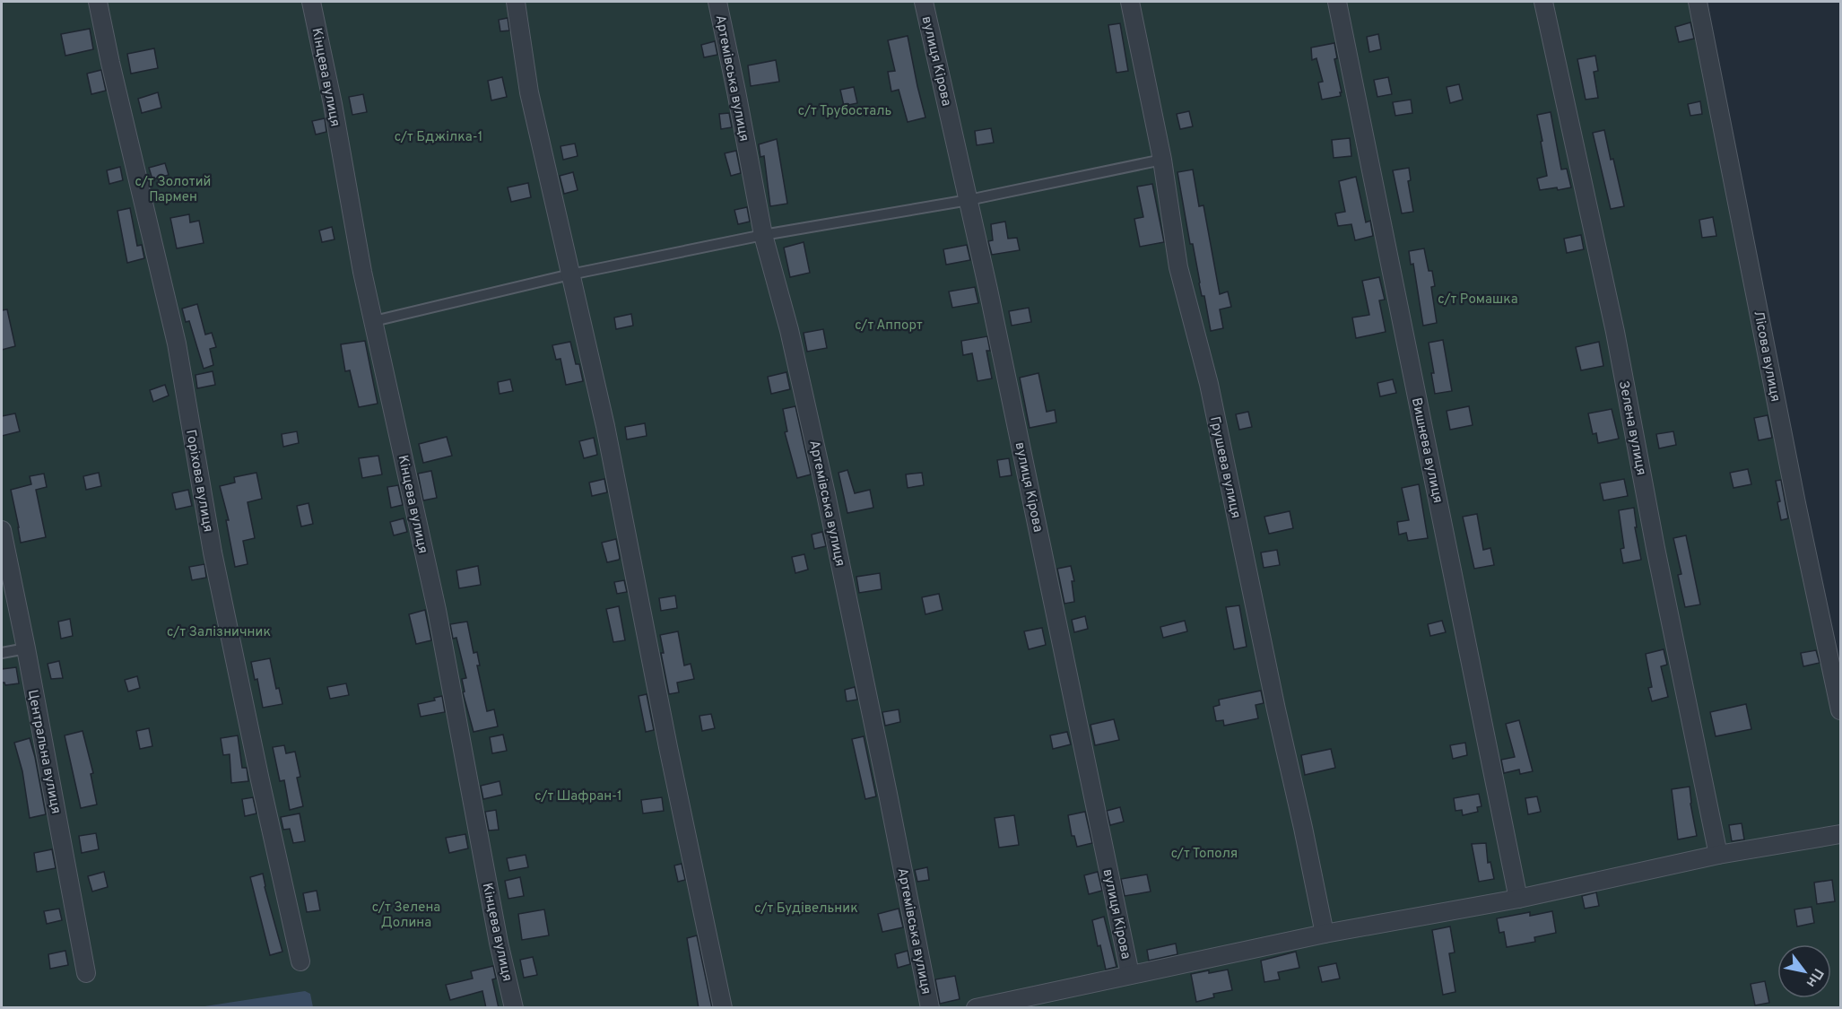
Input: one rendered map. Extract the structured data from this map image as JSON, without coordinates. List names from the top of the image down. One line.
{"streets":{"street":["вулиця Кірова","Кінцева вулиця","Артемівська вулиця","Лісова вулиця","Зелена вулиця","Вишнева вулиця","Грушева вулиця","Горіхова вулиця","Центральна вулиця"]},"parks":["с/т Трубосталь","с/т Бджілка-1","с/т Золотий Пармен","с/т Ромашка","с/т Аппорт","с/т Залізничник","с/т Шафран-1","с/т Тополя","с/т Зелена Долина","с/т Будівельник"],"north":"bottom right"}
